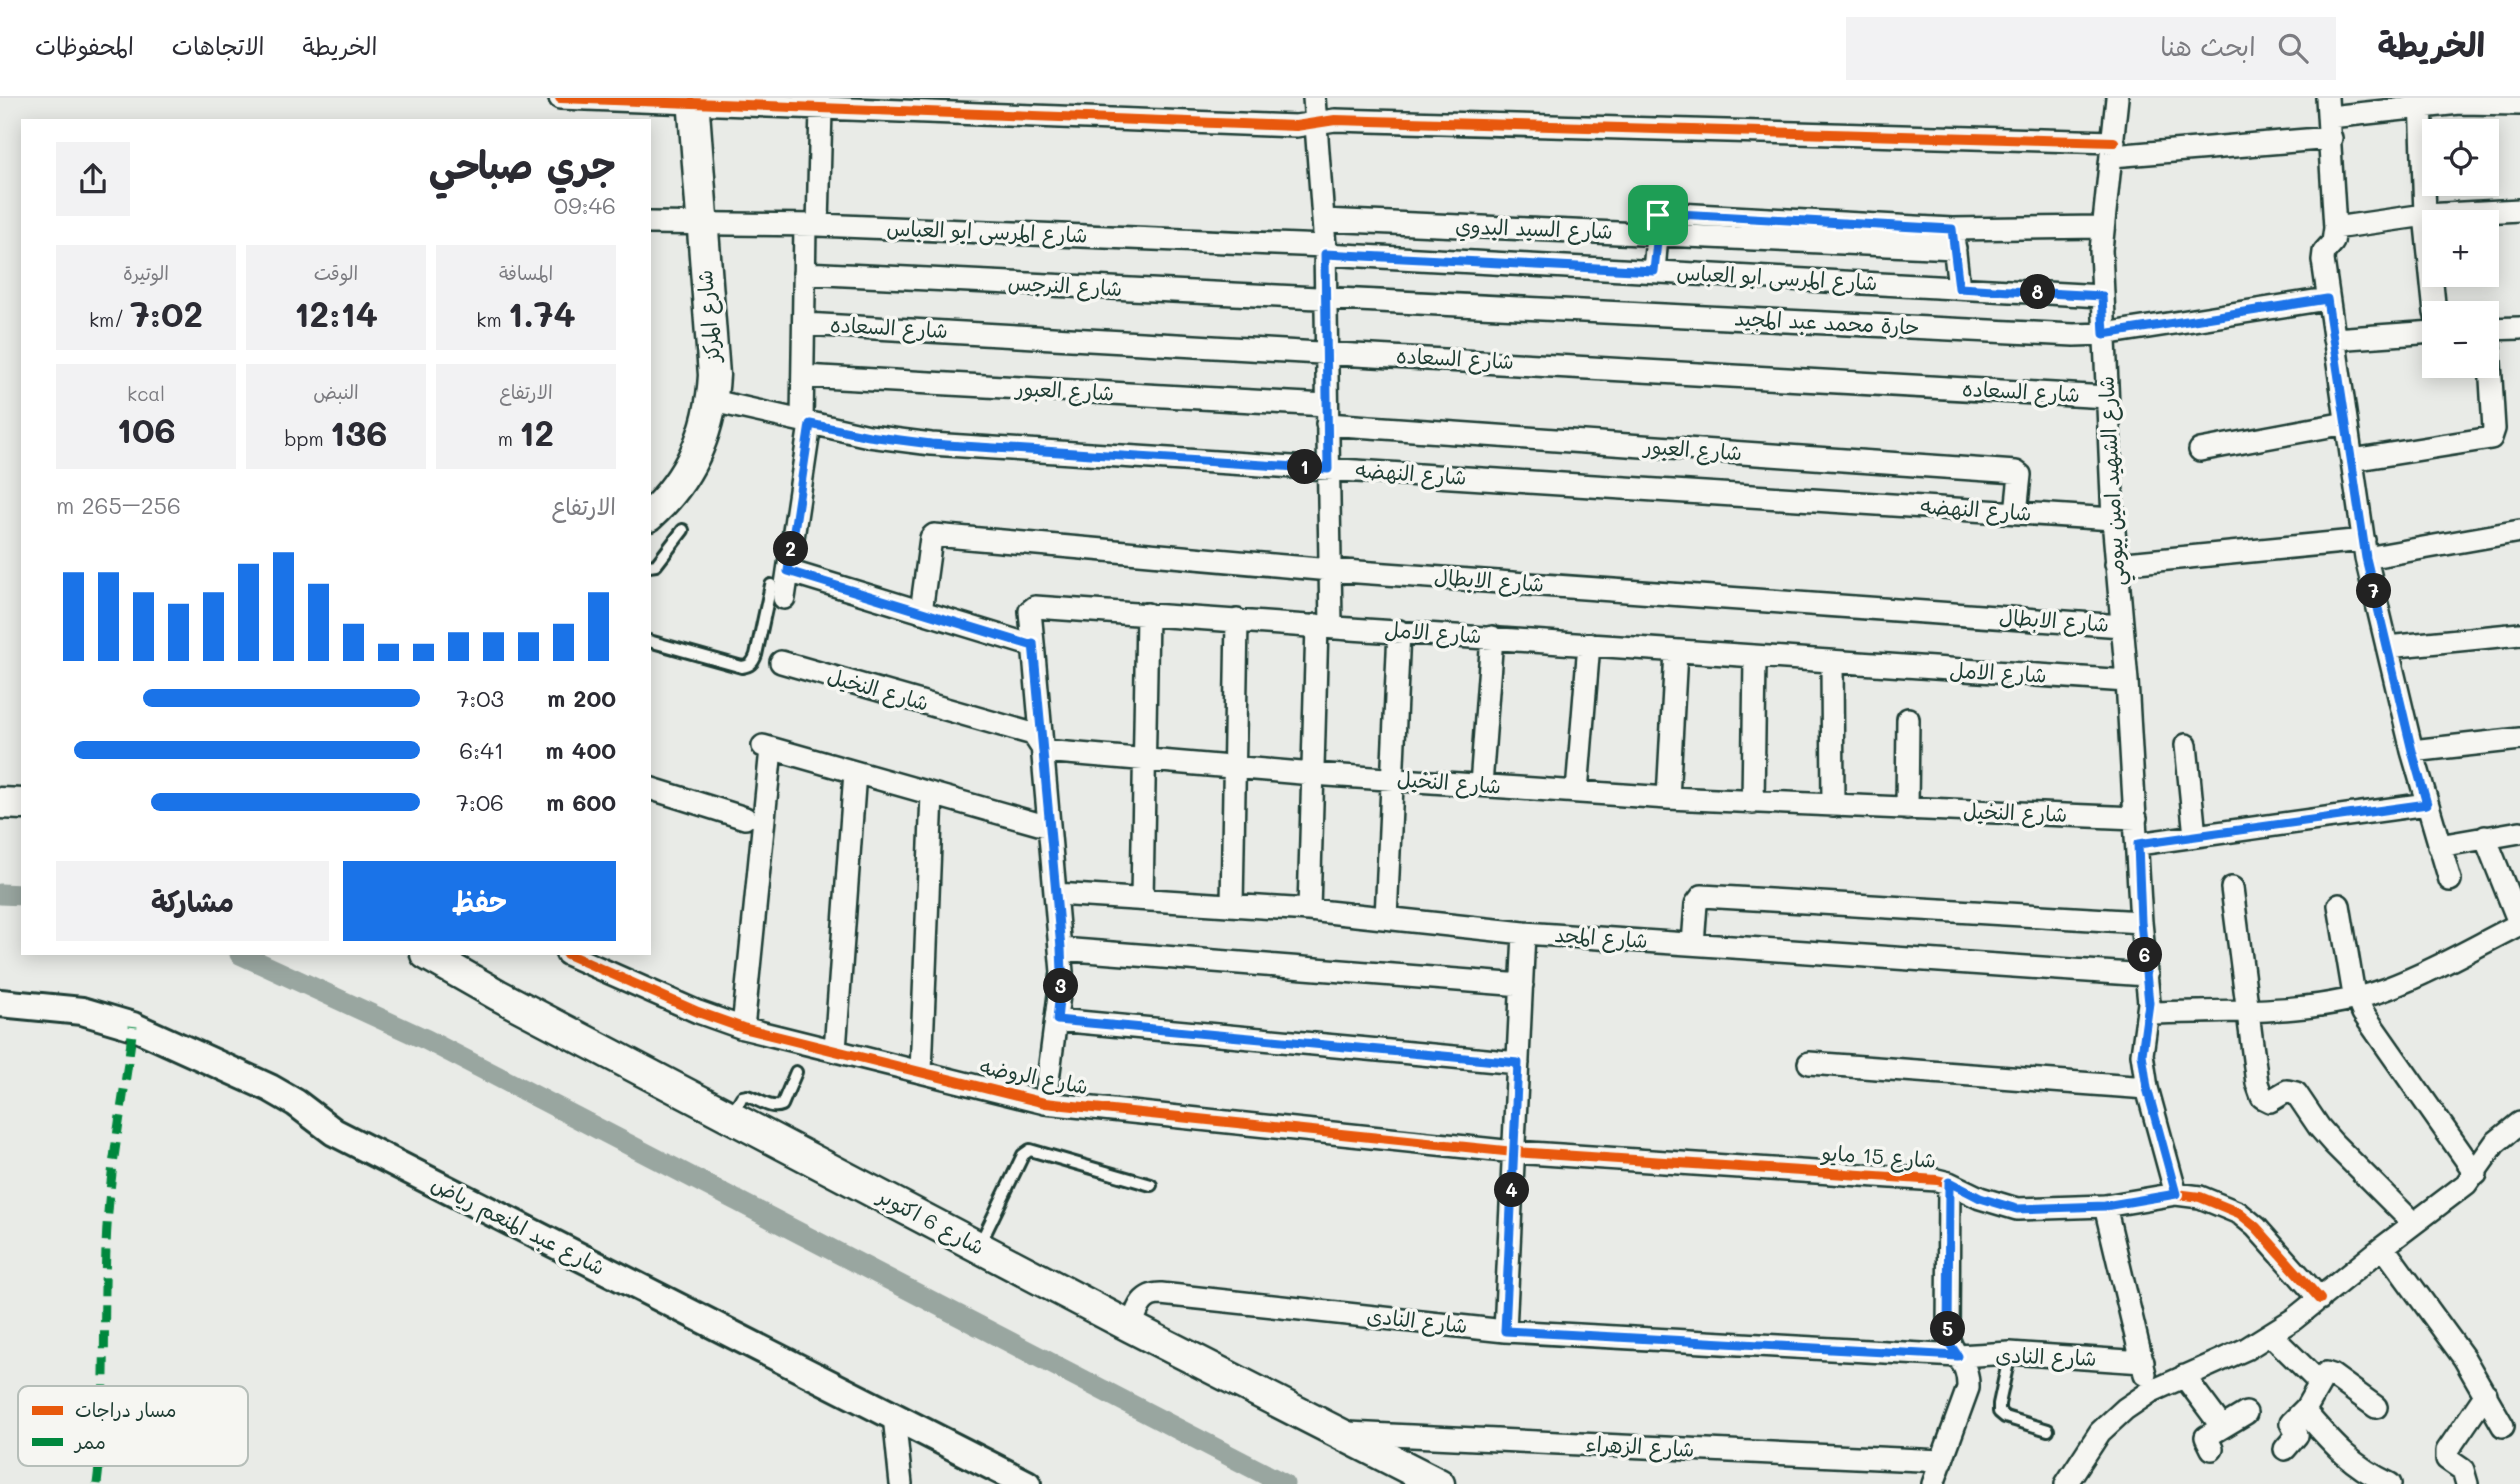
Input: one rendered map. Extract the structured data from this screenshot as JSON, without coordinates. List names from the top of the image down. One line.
{"streets":{"main road":["شارع المركز","شارع 6 اكتوبر"],"street":["شارع السيد البدوي","شارع المرسى ابو العباس","شارع النرجس","حارة محمد عبد المجيد","شارع السعاده","شارع العبور","شارع النهضه","شارع الشهيد امين بيومي","شارع الابطال","شارع الامل","شارع النخيل","شارع المجد","شارع الروضه","شارع 15 مايو","شارع عبد المنعم رياض","شارع النادى","شارع الزهراء"]},"crossings":[["شارع المرسى ابو العباس","شارع المركز"],["شارع المرسى ابو العباس","شارع الشهيد امين بيومي"],["شارع النرجس","حارة محمد عبد المجيد"],["شارع المركز","شارع النهضه"],["حارة محمد عبد المجيد","شارع الشهيد امين بيومي"],["شارع السعاده","شارع الشهيد امين بيومي"],["شارع العبور","شارع النهضه"],["شارع النهضه","شارع الشهيد امين بيومي"],["شارع الشهيد امين بيومي","شارع الابطال"],["شارع الشهيد امين بيومي","شارع الامل"],["شارع الشهيد امين بيومي","شارع النخيل"],["شارع الشهيد امين بيومي","شارع المجد"],["شارع الشهيد امين بيومي","شارع 15 مايو"],["شارع الروضه","شارع 15 مايو"],["شارع 6 اكتوبر","شارع النادى"],["شارع 6 اكتوبر","شارع الزهراء"]],"legend":["مسار دراجات","ممر"],"page":{"header":"الخريطة","search":"ابحث هنا","nav":["الخريطة","الاتجاهات","المحفوظات"],"map_buttons":["+","−"],"heading":["جري صباحي","09:46"],"stats":[["المسافة","1.74 km"],["الوقت","12:14"],["الوتيرة","7:02 /km"],["الارتفاع","12 m"],["النبض","136 bpm"],["kcal","106"]],"pins":["8","1","2","7","6","3","4","5"],"chart":["الارتفاع","256–265 m"],"list":[{"name":"200 m","note":"7:03"},{"name":"400 m","note":"6:41"},{"name":"600 m","note":"7:06"}],"buttons":["حفظ","مشاركة"]}}
